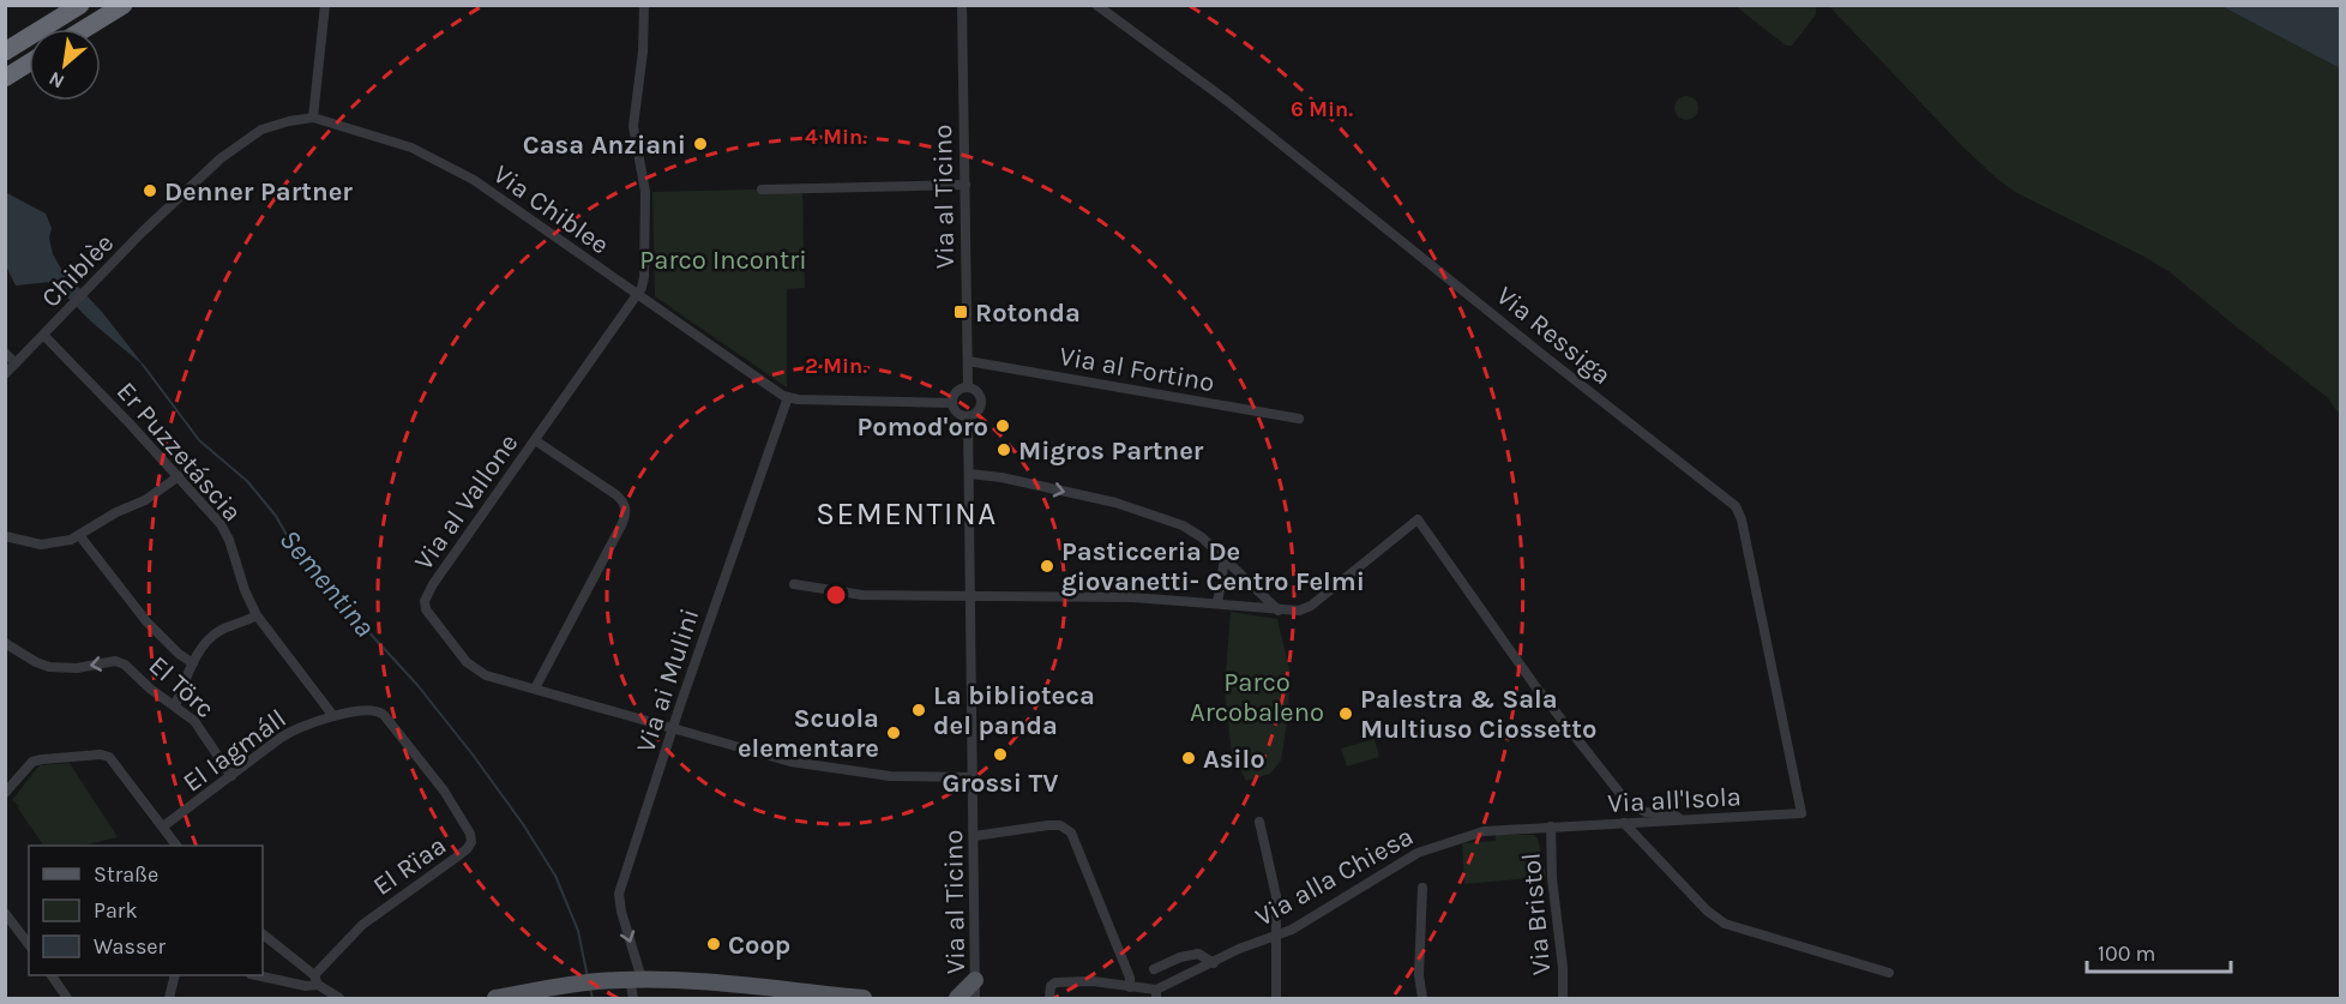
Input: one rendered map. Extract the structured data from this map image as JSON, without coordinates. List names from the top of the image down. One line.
{"streets":{"street":["Via al Ticino","Via Chiblee","Chiblèe","Via Ressiga","Via al Fortino","Er Puzzetáscia","Via al Vallone","Via ai Mulini","El Törc","El Iagmáll","Via all'Isola","El Rïaa","Via alla Chiesa","Via Bristol"]},"crossings":[["Via al Ticino","Via al Fortino"],["Via al Ticino","Via al Vallone"],["Via Chiblee","Chiblèe"],["Via Chiblee","Via al Vallone"],["Via Chiblee","Via ai Mulini"],["Chiblèe","Er Puzzetáscia"],["Via Ressiga","Via all'Isola"],["Er Puzzetáscia","El Iagmáll"],["Er Puzzetáscia","El Rïaa"],["Via al Vallone","Via ai Mulini"],["El Törc","El Iagmáll"],["El Iagmáll","El Rïaa"],["Via all'Isola","Via alla Chiesa"],["Via all'Isola","Via Bristol"],["Via alla Chiesa","Via Bristol"]],"one_way":["Via ai Mulini","El Törc"],"districts":["SEMENTINA"],"water":["Sementina"],"parks":["Parco Incontri","Parco Arcobaleno"],"places":{"other":["Casa Anziani","Denner Partner","Pomod'oro","Migros Partner","Pasticceria De giovanetti- Centro Felmi","La biblioteca del panda","Palestra & Sala Multiuso Ciossetto","Scuola elementare","Grossi TV","Asilo","Coop"],"transit":["Rotonda"]},"legend":["Straße","Park","Wasser"],"scale_bar":"100 m","north":"bottom left","rings":["6 Min.","4 Min.","2 Min."]}
